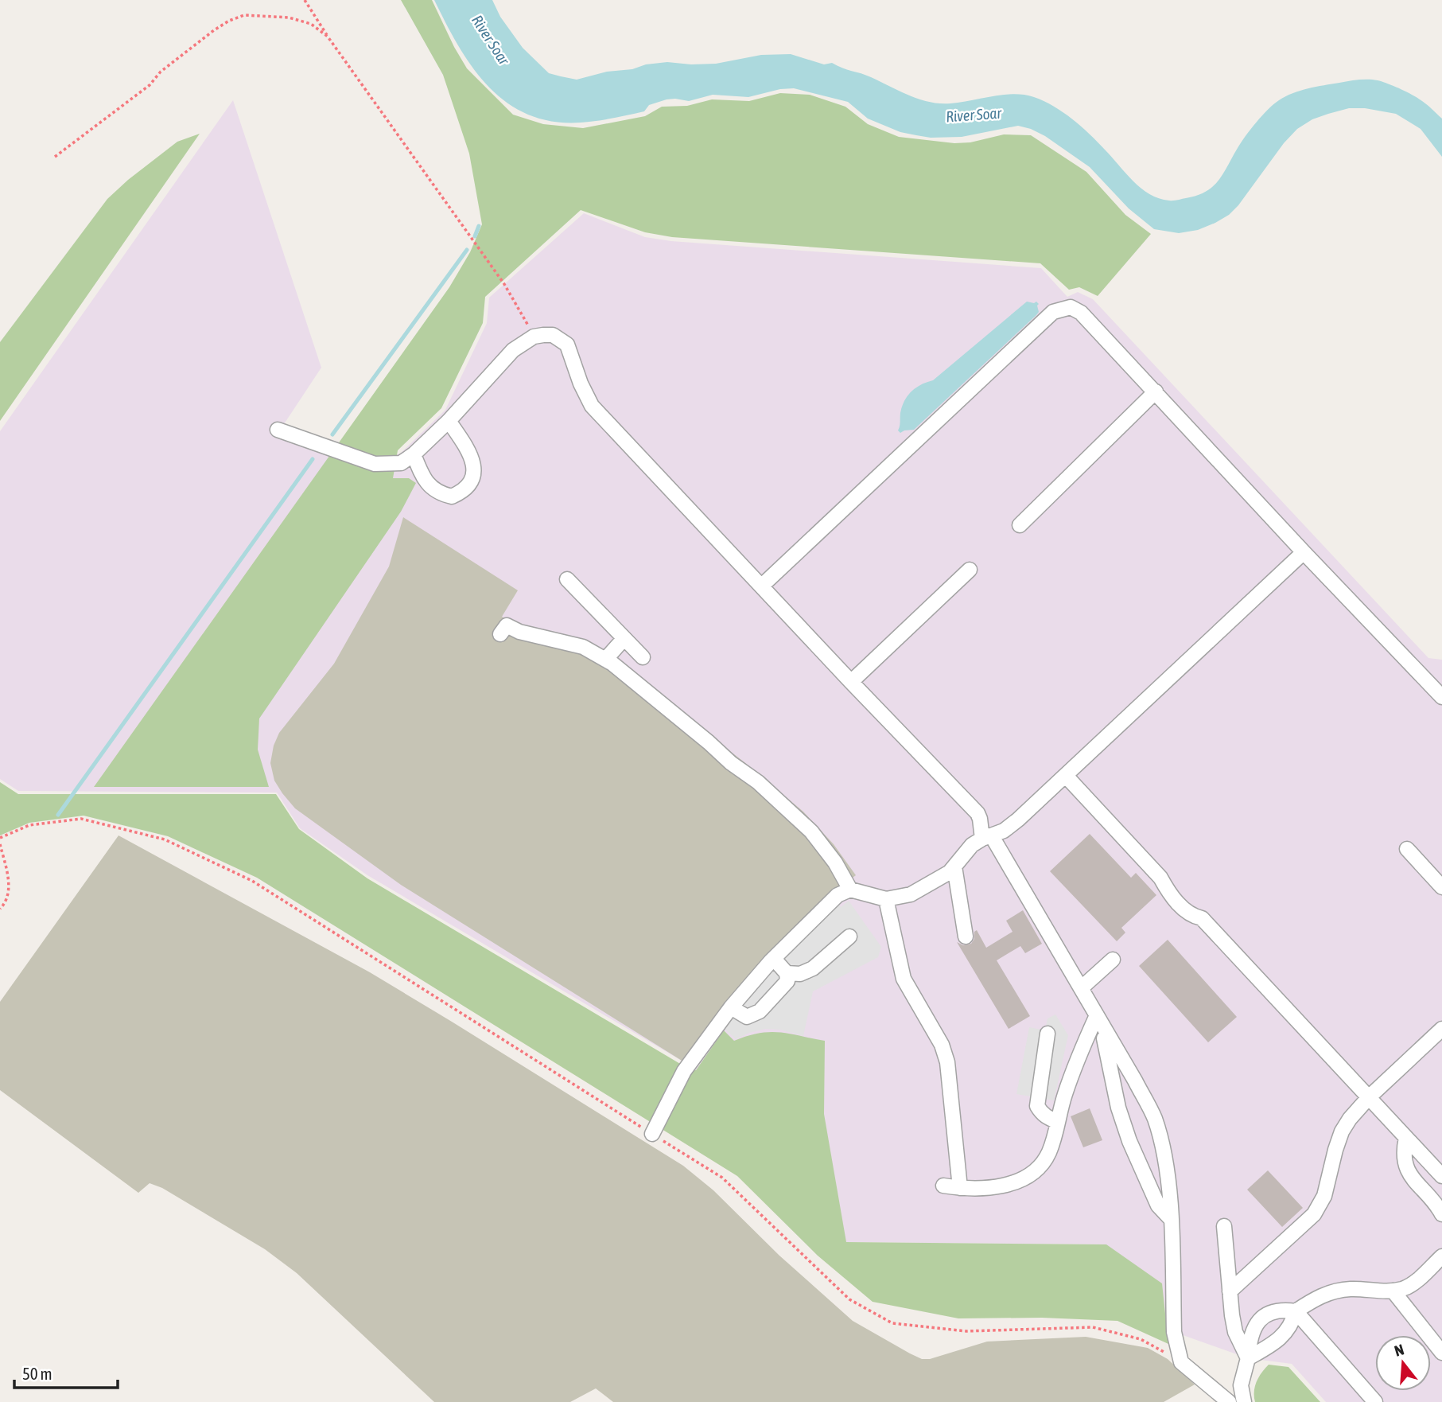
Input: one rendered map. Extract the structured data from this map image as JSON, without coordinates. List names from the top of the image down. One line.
{"water":["River Soar"],"scale_bar":"50 m","north":"top"}
